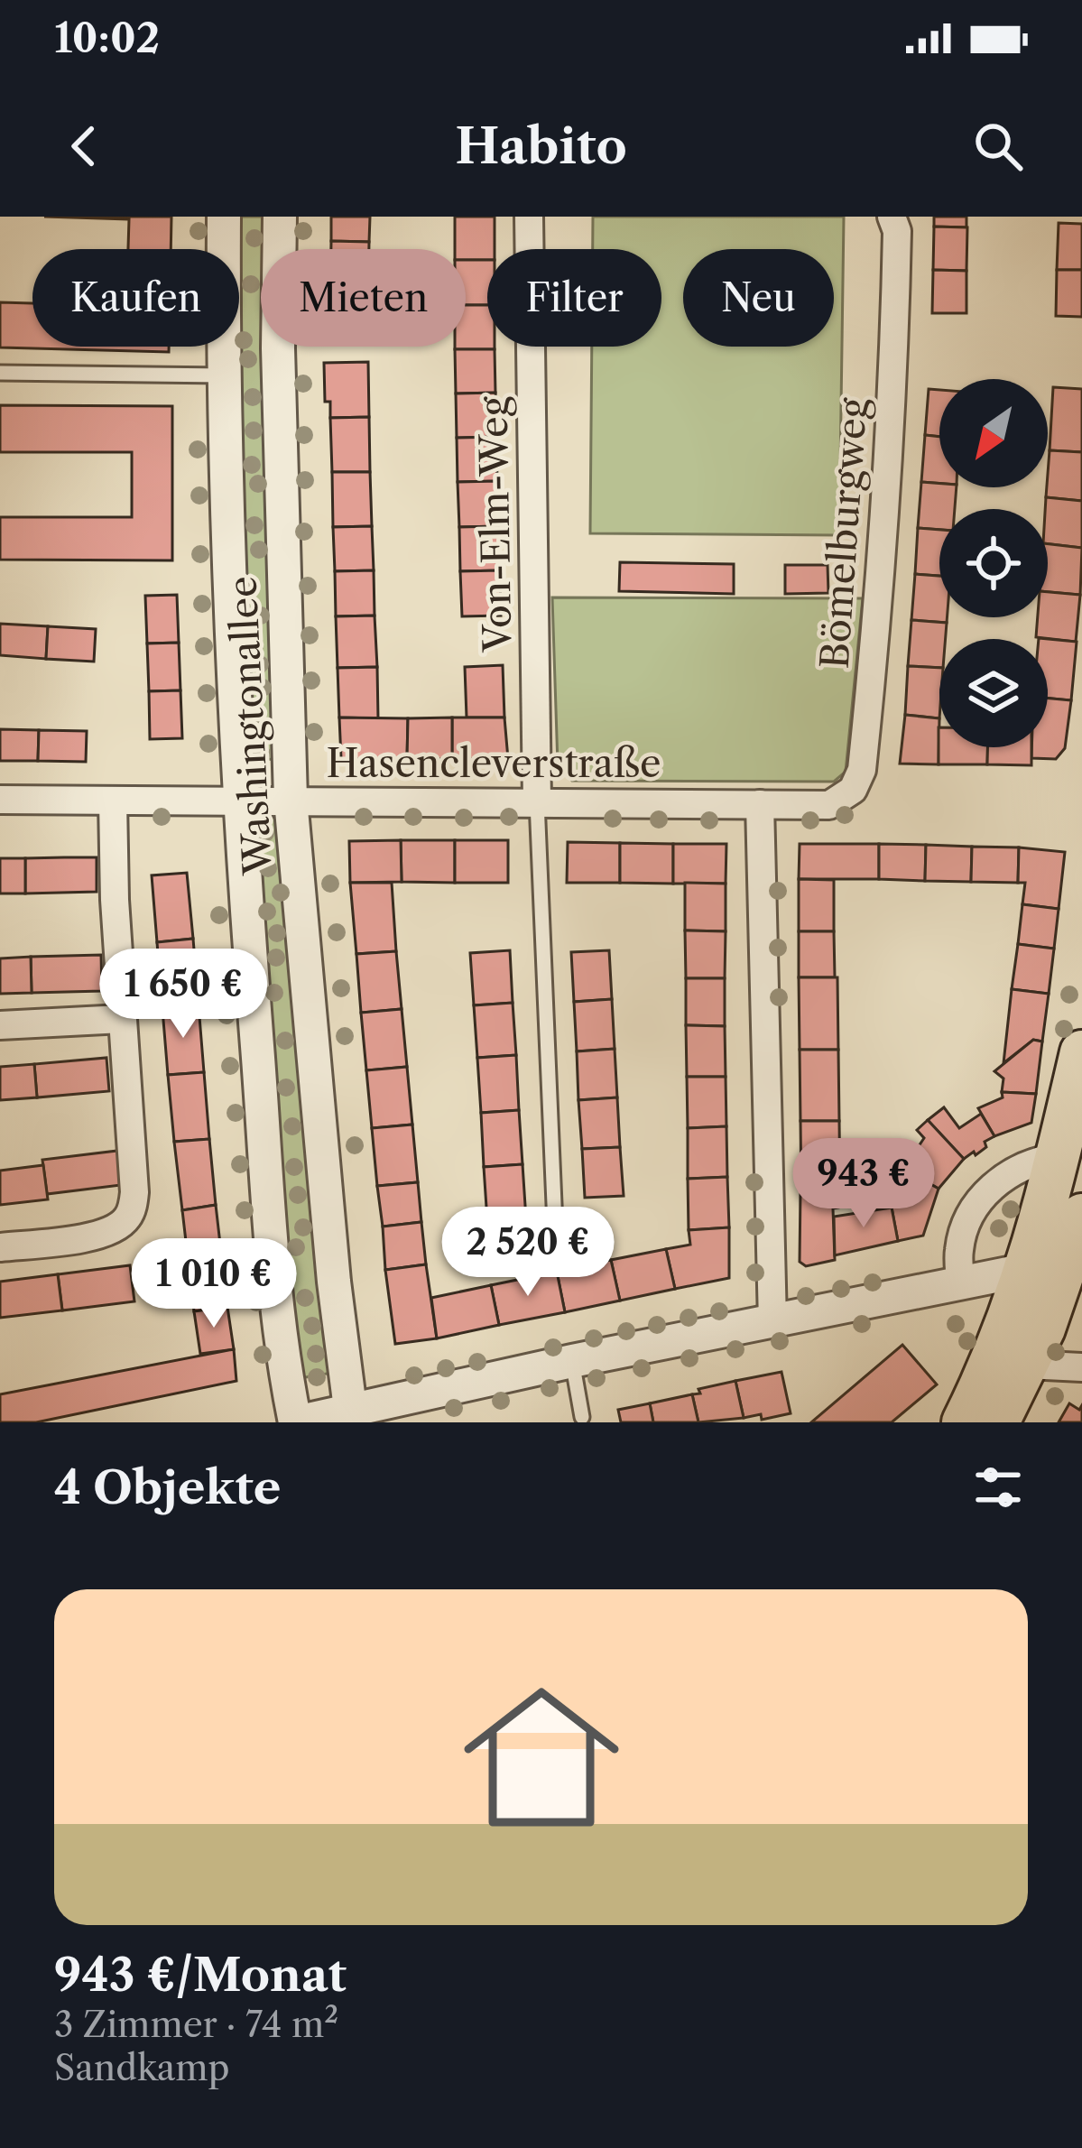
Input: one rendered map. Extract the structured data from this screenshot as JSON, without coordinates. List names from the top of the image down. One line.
{"streets":{"street":["Von-Elm-Weg","Bömelburgweg","Washingtonallee","Hasencleverstraße"]},"crossings":[["Von-Elm-Weg","Hasencleverstraße"],["Bömelburgweg","Hasencleverstraße"],["Washingtonallee","Hasencleverstraße"]],"north":"bottom left","page":{"status":"10:02","header":"Habito","chip":["Kaufen","Mieten","Filter","Neu"],"price":["1 650 €","943 €","2 520 €","1 010 €"],"heading":"4 Objekte","list":[{"name":"943 €/Monat","note":"3 Zimmer · 74 m² · Sandkamp"}]}}
